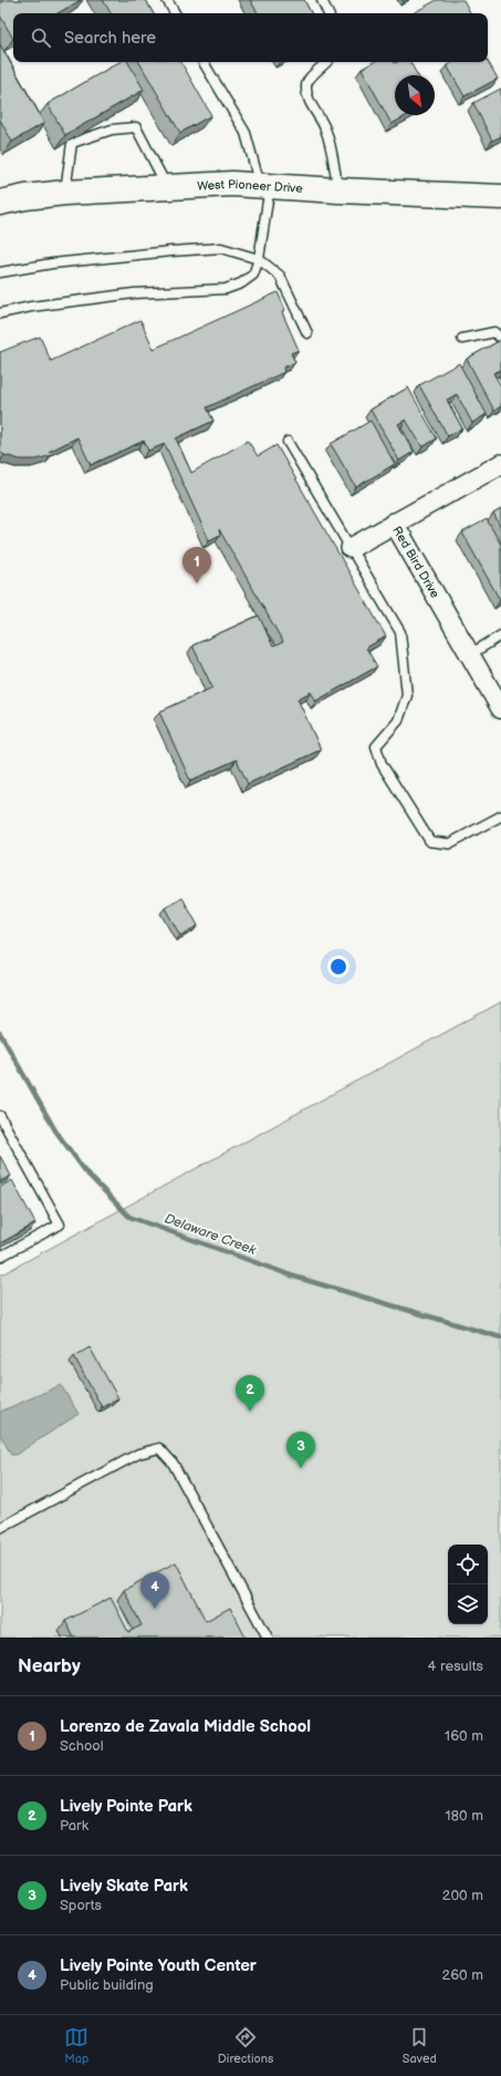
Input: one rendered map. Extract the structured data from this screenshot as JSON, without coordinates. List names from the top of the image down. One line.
{"streets":{"main road":["West Pioneer Drive"],"street":["Red Bird Drive"]},"water":["Delaware Creek"],"north":"bottom right","page":{"search":"Search here","pins":["1","2","3","4"],"heading":["Nearby","4 results"],"list":[{"mark":"1","name":"Lorenzo de Zavala Middle School","note":"School","value":"160 m"},{"mark":"2","name":"Lively Pointe Park","note":"Park","value":"180 m"},{"mark":"3","name":"Lively Skate Park","note":"Sports","value":"200 m"},{"mark":"4","name":"Lively Pointe Youth Center","note":"Public building","value":"260 m"}],"nav":["Map","Directions","Saved"]}}
